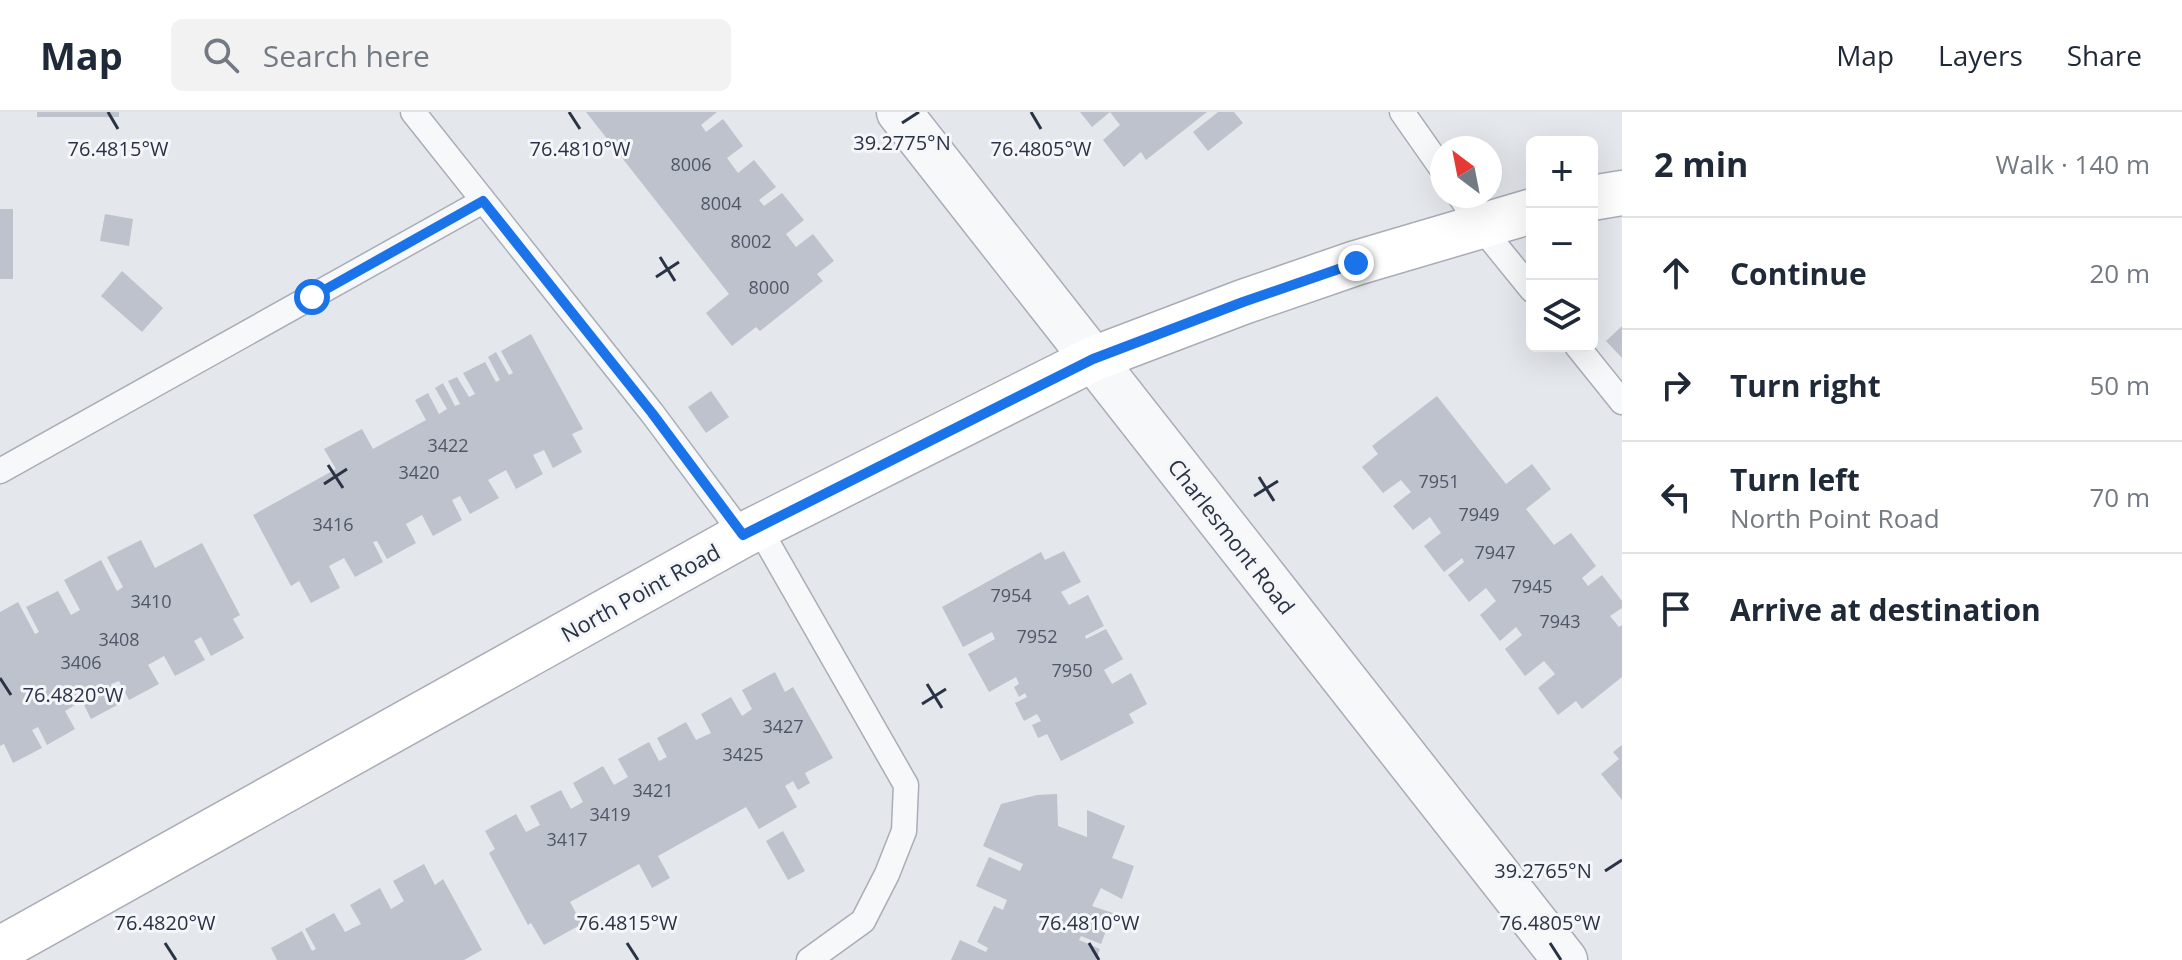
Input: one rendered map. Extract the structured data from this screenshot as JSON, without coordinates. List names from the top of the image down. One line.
{"streets":{"street":["Charlesmont Road","North Point Road"]},"crossings":[["Charlesmont Road","North Point Road"]],"house_numbers":["8006","8004","8002","8000","3422","3420","7951","7949","3416","7947","7945","7954","3410","7943","7952","3408","3406","7950","3427","3425","3421","3419","3417"],"north":"top left","page":{"header":"Map","search":"Search here","nav":["Map","Layers","Share"],"heading":["2 min","Walk · 140 m"],"map_buttons":["+","−"],"list":[["Continue","20 m"],["Turn right","50 m"],["Turn left","North Point Road","70 m"],"Arrive at destination"]},"coordinates":["39.2775°N","76.4815°W","76.4810°W","76.4805°W","76.4820°W","39.2765°N"]}
